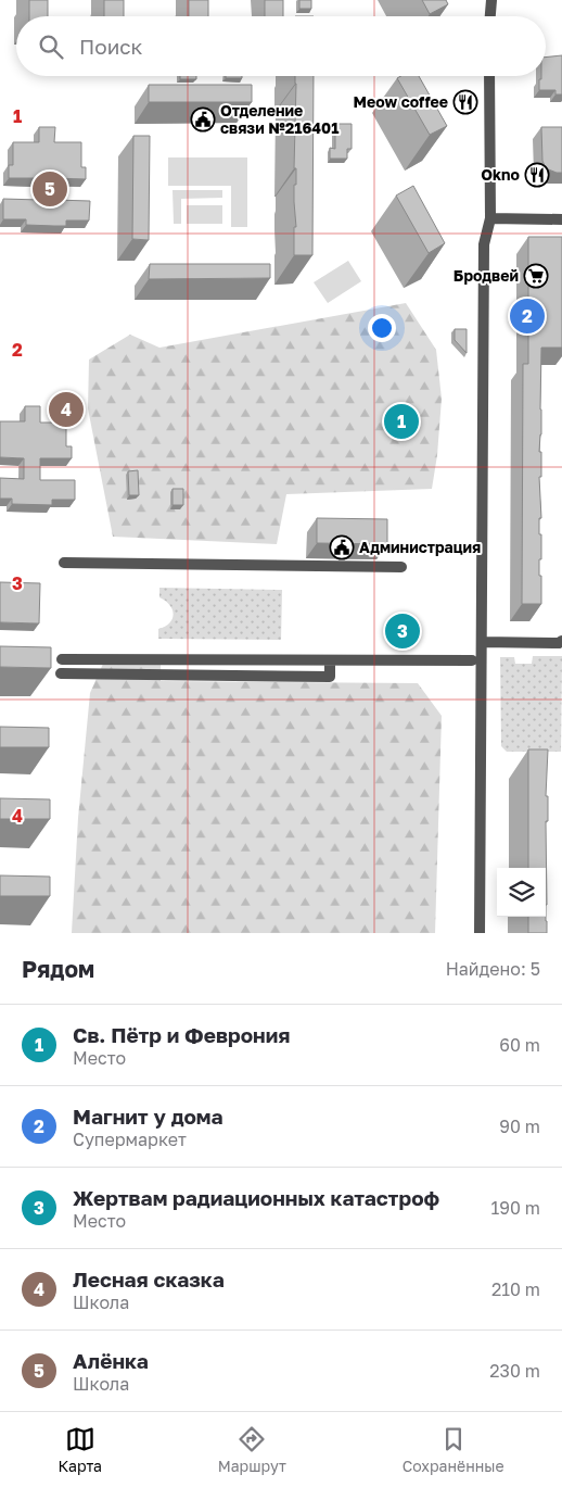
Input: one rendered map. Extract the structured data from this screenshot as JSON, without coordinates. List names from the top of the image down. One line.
{"places":{"restaurant":["Meow coffee","Okno"],"public building":["Отделение связи №216401","Администрация"],"supermarket":["Бродвей"]},"page":{"search":"Поиск","pins":["5","2","4","1","3"],"heading":["Рядом","Найдено: 5"],"list":[{"mark":"1","name":"Св. Пётр и Феврония","note":"Место","value":"60 m"},{"mark":"2","name":"Магнит у дома","note":"Супермаркет","value":"90 m"},{"mark":"3","name":"Жертвам радиационных катастроф","note":"Место","value":"190 m"},{"mark":"4","name":"Лесная сказка","note":"Школа","value":"210 m"},{"mark":"5","name":"Алёнка","note":"Школа","value":"230 m"}],"nav":["Карта","Маршрут","Сохранённые"]},"grid":{"rows":["1","2","3","4"]}}
